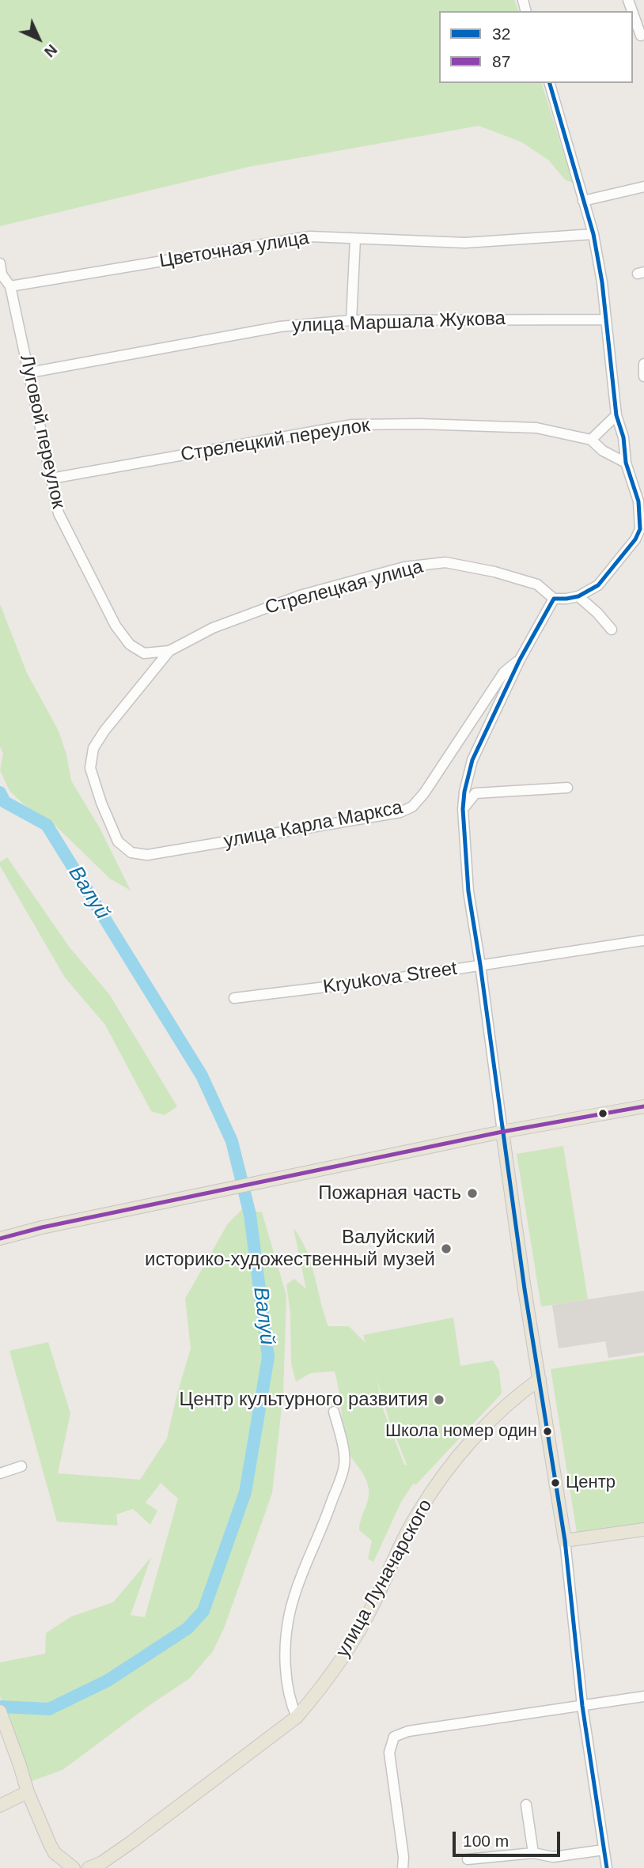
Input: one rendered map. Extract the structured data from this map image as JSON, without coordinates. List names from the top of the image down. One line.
{"streets":{"main road":["улица Луначарского"],"street":["Цветочная улица","улица Маршала Жукова","Луговой переулок","Стрелецкий переулок","Стрелецкая улица","улица Карла Маркса","Kryukova Street"]},"crossings":[["Цветочная улица","Луговой переулок"],["улица Маршала Жукова","Луговой переулок"],["Луговой переулок","Стрелецкий переулок"],["Луговой переулок","Стрелецкая улица"],["Луговой переулок","улица Карла Маркса"],["Стрелецкая улица","улица Карла Маркса"]],"water":["Валуй"],"places":["Пожарная часть","Валуйский историко-художественный музей","Центр культурного развития","Школа номер один","Центр"],"lines":["transit line 32","transit line 87"],"legend":["32","87"],"scale_bar":"100 m","north":"bottom right"}
